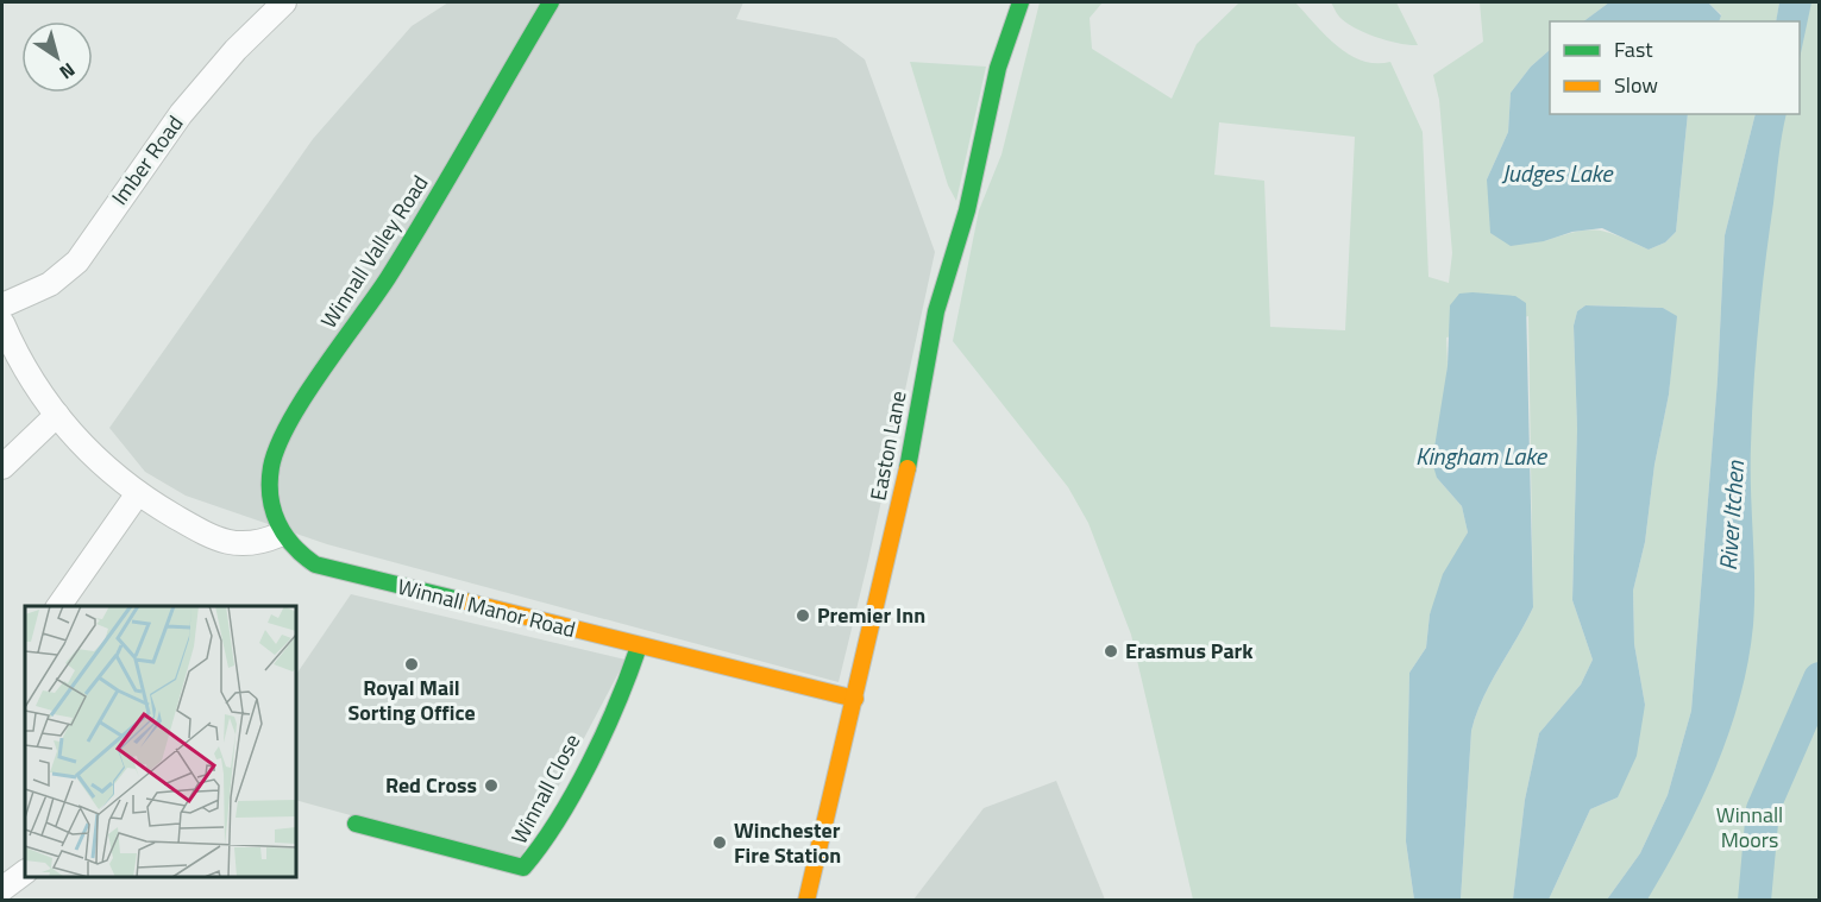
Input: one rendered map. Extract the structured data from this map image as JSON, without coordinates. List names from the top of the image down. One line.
{"streets":{"street":["Imber Road","Winnall Valley Road","Easton Lane","Winnall Manor Road","Winnall Close"]},"crossings":[["Winnall Valley Road","Winnall Manor Road"],["Easton Lane","Winnall Manor Road"],["Winnall Manor Road","Winnall Close"]],"water":["Judges Lake","Kingham Lake","River Itchen"],"parks":["Winnall Moors"],"places":["Premier Inn","Erasmus Park","Royal Mail Sorting Office","Red Cross","Winchester Fire Station"],"legend":["Fast","Slow"],"north":"bottom right"}
